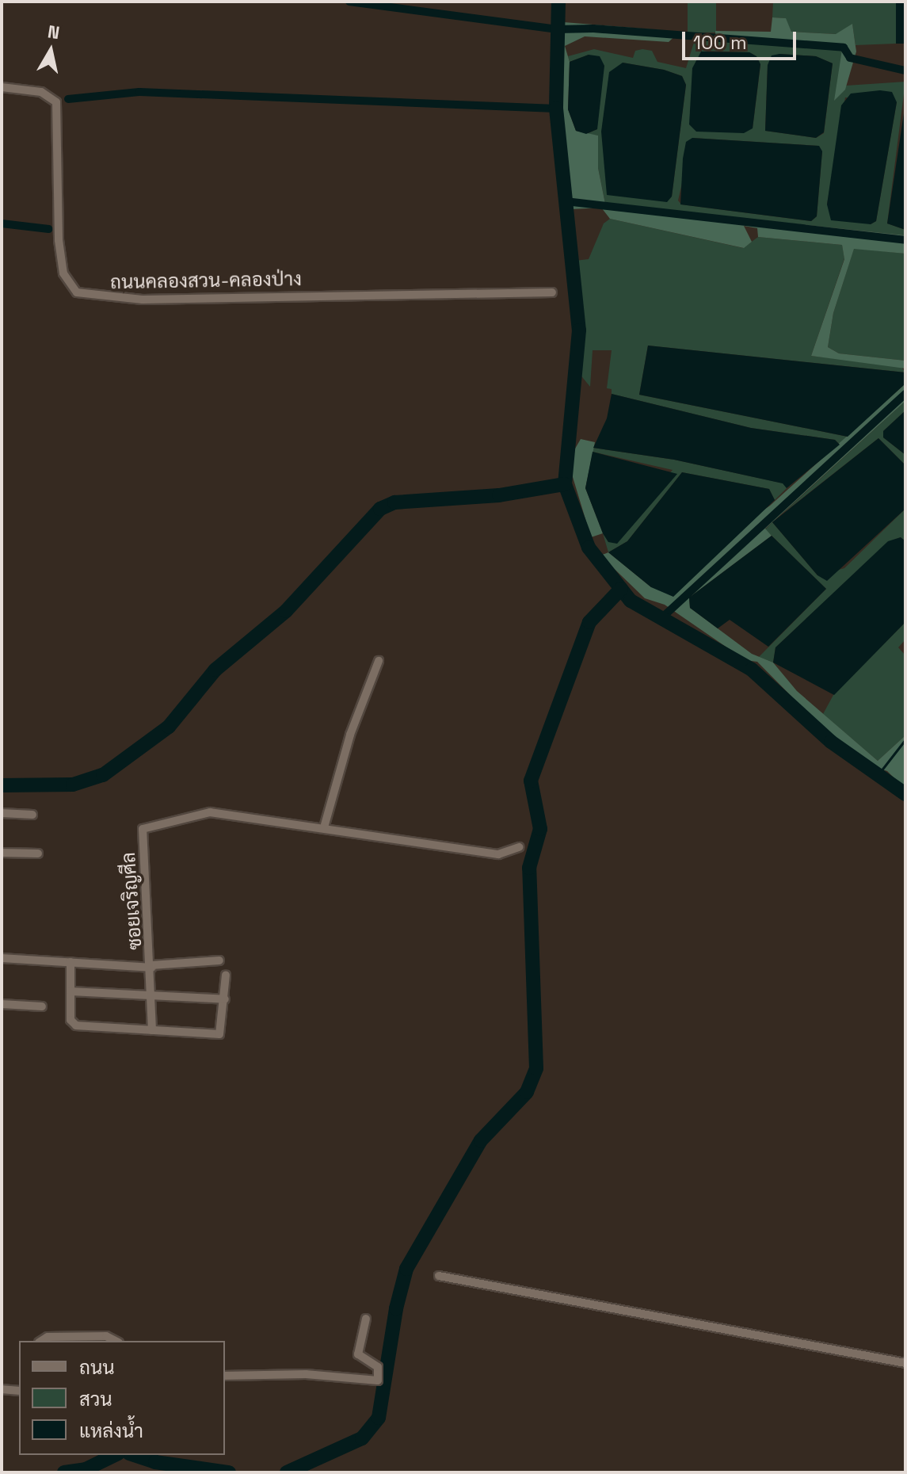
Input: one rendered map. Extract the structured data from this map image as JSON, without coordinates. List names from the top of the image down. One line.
{"streets":{"street":["ถนนคลองสวน-คลองป่าง","ซอยเจริญศีล"]},"legend":["ถนน","สวน","แหล่งน้ำ"],"scale_bar":"100 m","north":"top"}
